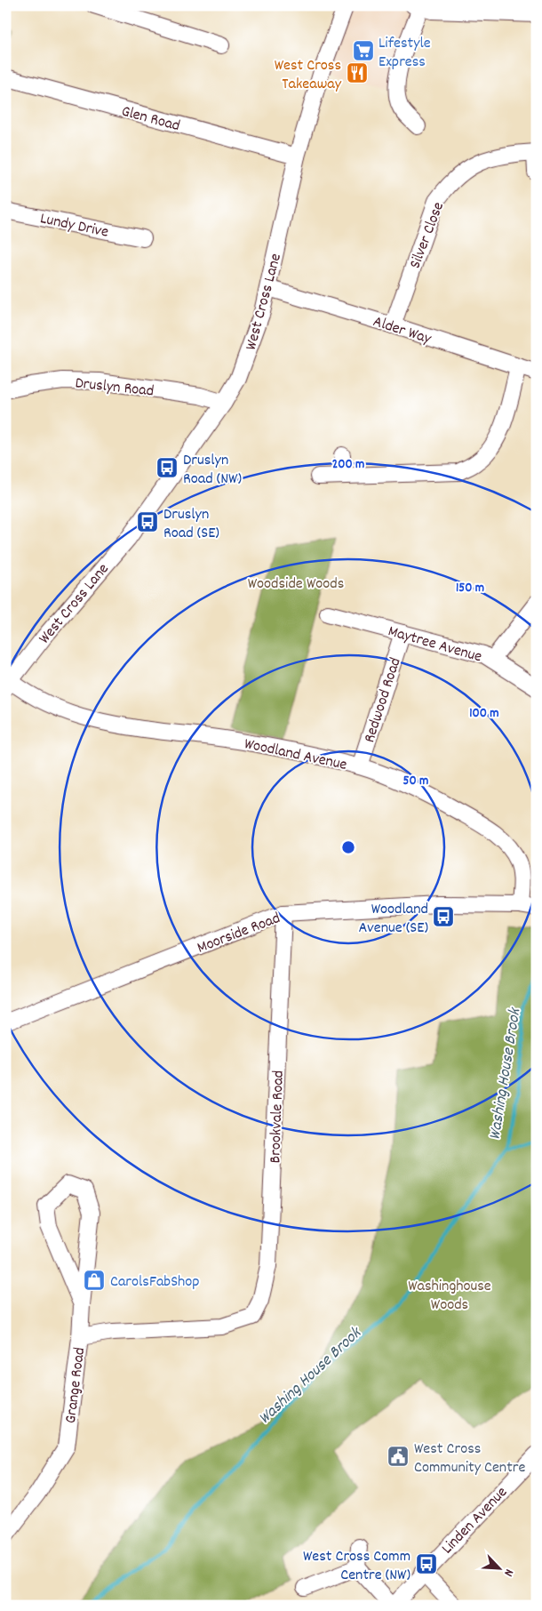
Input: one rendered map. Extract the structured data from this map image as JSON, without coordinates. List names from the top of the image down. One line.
{"streets":{"street":["Glen Road","Lundy Drive","Silver Close","West Cross Lane","Alder Way","Druslyn Road","Maytree Avenue","Redwood Road","Woodland Avenue","Moorside Road","Brookvale Road","Grange Road","Linden Avenue"]},"crossings":[["Glen Road","West Cross Lane"],["Silver Close","Alder Way"],["West Cross Lane","Alder Way"],["West Cross Lane","Druslyn Road"],["West Cross Lane","Woodland Avenue"],["Maytree Avenue","Redwood Road"],["Redwood Road","Woodland Avenue"],["Woodland Avenue","Moorside Road"],["Moorside Road","Brookvale Road"],["Brookvale Road","Grange Road"]],"water":["Washing House Brook"],"parks":["Woodside Woods","Washinghouse Woods"],"places":{"supermarket":["Lifestyle Express"],"restaurant":["West Cross Takeaway"],"bus stop":["Druslyn Road (NW)","Druslyn Road (SE)","Woodland Avenue (SE)","West Cross Comm Centre (NW)"],"shop":["CarolsFabShop"],"public building":["West Cross Community Centre"]},"north":"bottom right","rings":["200 m","150 m","100 m","50 m"]}
